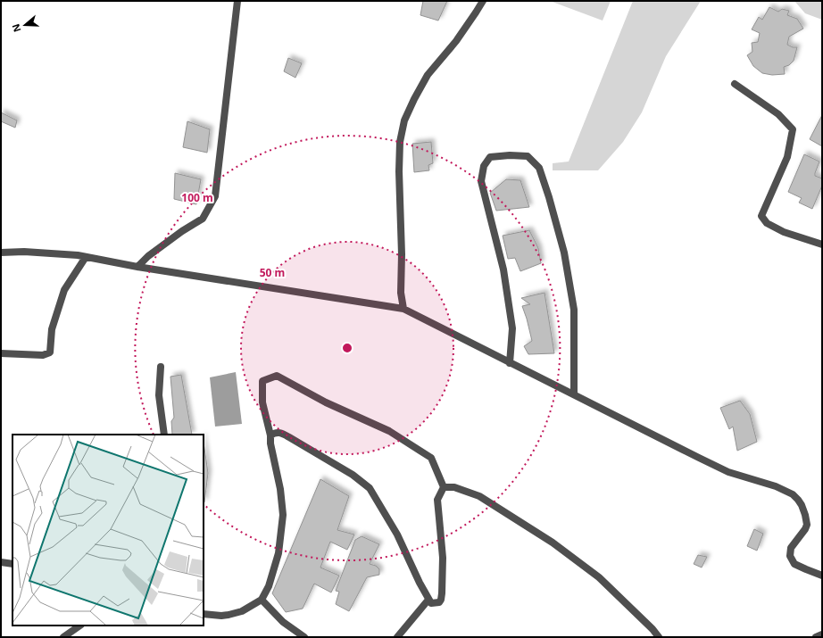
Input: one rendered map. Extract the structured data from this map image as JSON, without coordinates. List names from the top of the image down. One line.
{"north":"left","rings":["100 m","50 m"]}
